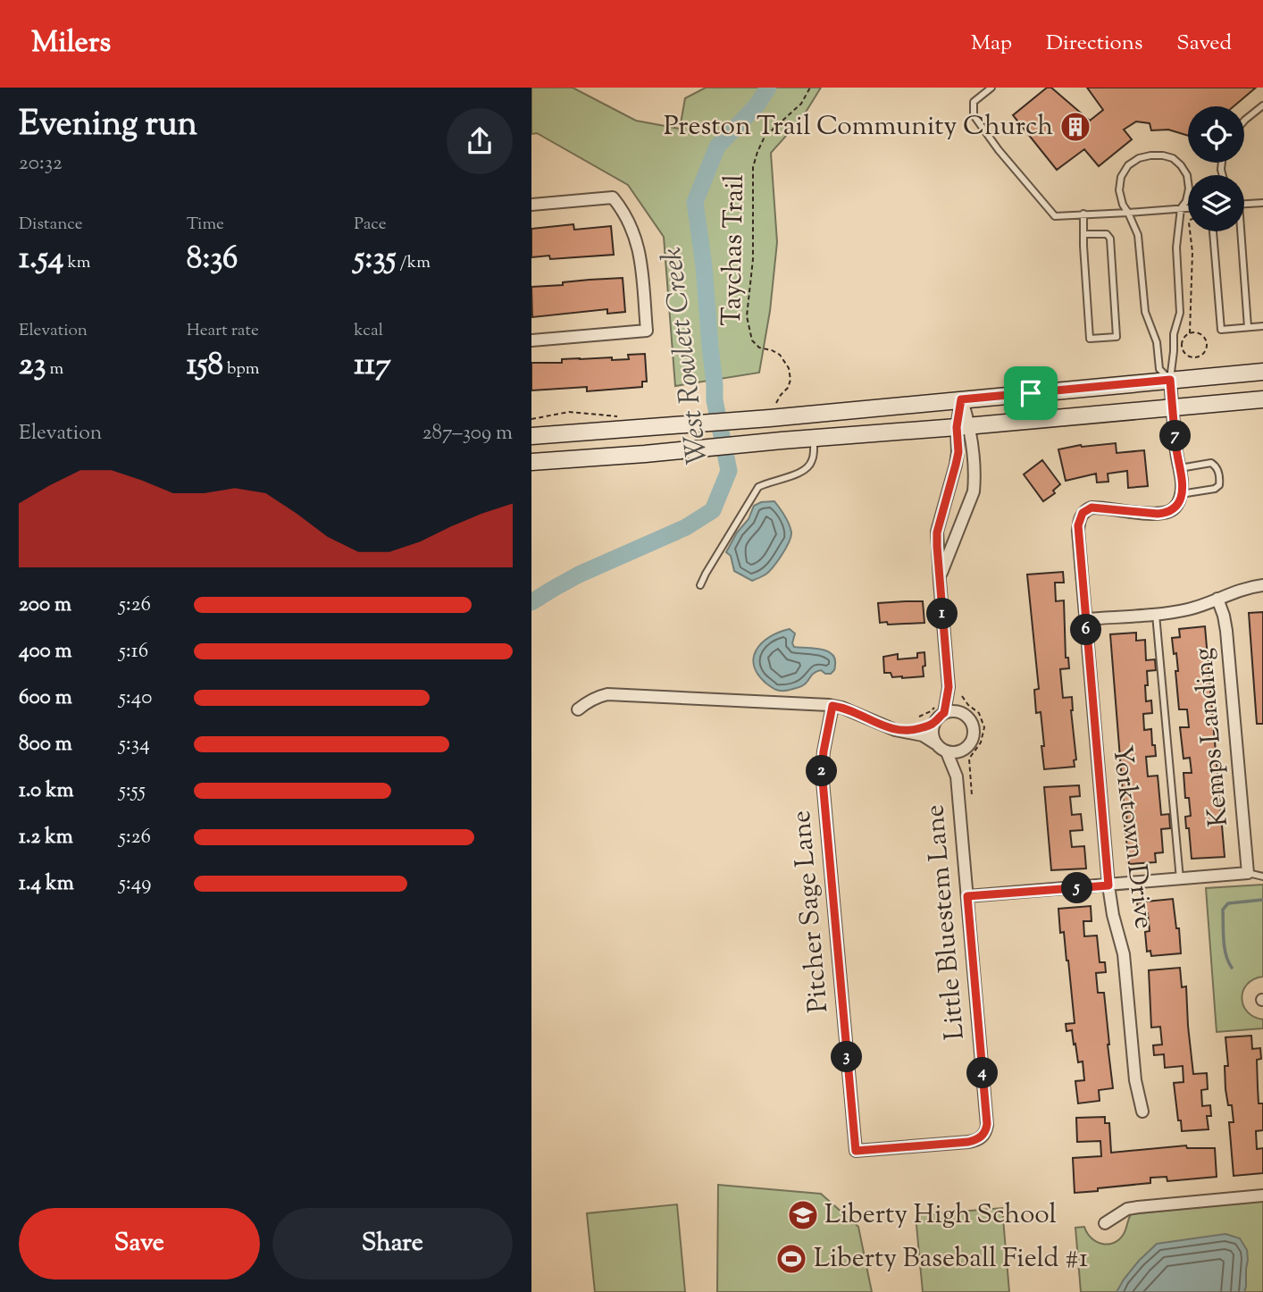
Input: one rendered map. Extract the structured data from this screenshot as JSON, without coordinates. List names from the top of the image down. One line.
{"streets":{"street":["Kemps Landing","Yorktown Drive","Pitcher Sage Lane","Little Bluestem Lane"],"path":["Taychas Trail"]},"crossings":[["Pitcher Sage Lane","Little Bluestem Lane"]],"water":["West Rowlett Creek"],"places":{"building":["Preston Trail Community Church"],"school or university":["Liberty High School"],"sports":["Liberty Baseball Field #1"]},"page":{"header":"Milers","nav":["Map","Directions","Saved"],"heading":["Evening run","20:32"],"stats":[["Distance","1.54 km"],["Time","8:36"],["Pace","5:35 /km"],["Elevation","23 m"],["Heart rate","158 bpm"],["kcal","117"]],"chart":["Elevation","287–309 m"],"pins":["7","1","6","2","5","3","4"],"list":[{"name":"200 m","note":"5:26"},{"name":"400 m","note":"5:16"},{"name":"600 m","note":"5:40"},{"name":"800 m","note":"5:34"},{"name":"1.0 km","note":"5:55"},{"name":"1.2 km","note":"5:26"},{"name":"1.4 km","note":"5:49"}],"buttons":["Save","Share"]}}
